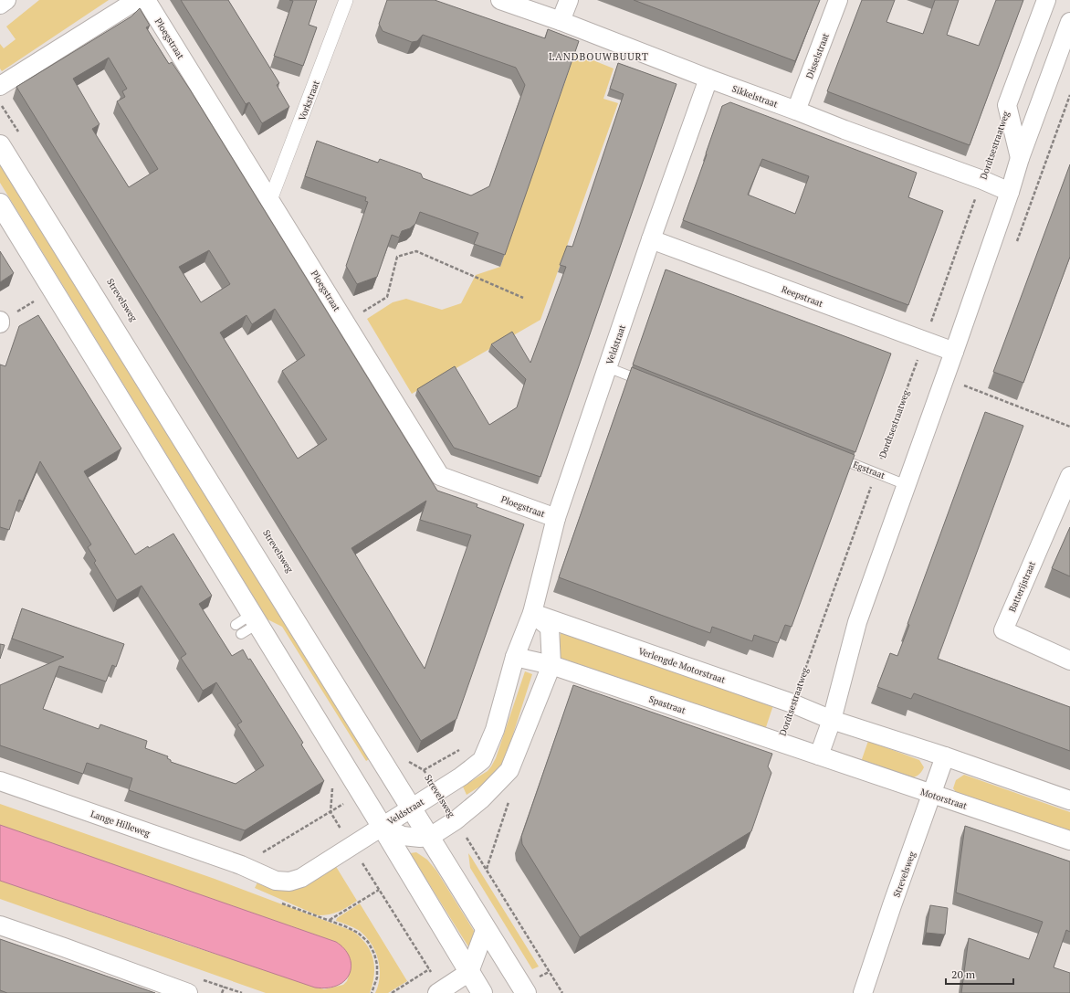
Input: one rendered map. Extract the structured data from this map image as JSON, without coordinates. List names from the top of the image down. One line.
{"streets":{"street":["Ploegstraat","Disselstraat","Sikkelstraat","Vorkstraat","Dordtsestraatweg","Reepstraat","Strevelsweg","Veldstraat","Batterijstraat","Verlengde Motorstraat","Spastraat","Motorstraat","Lange Hilleweg"],"lane":["Egstraat"]},"crossings":[["Ploegstraat","Vorkstraat"],["Ploegstraat","Veldstraat"],["Disselstraat","Sikkelstraat"],["Sikkelstraat","Dordtsestraatweg"],["Sikkelstraat","Veldstraat"],["Dordtsestraatweg","Reepstraat"],["Dordtsestraatweg","Egstraat"],["Dordtsestraatweg","Verlengde Motorstraat"],["Reepstraat","Veldstraat"],["Strevelsweg","Veldstraat"],["Strevelsweg","Motorstraat"],["Veldstraat","Verlengde Motorstraat"],["Veldstraat","Spastraat"],["Veldstraat","Lange Hilleweg"],["Spastraat","Motorstraat"]],"districts":["LANDBOUWBUURT"],"scale_bar":"20 m"}
